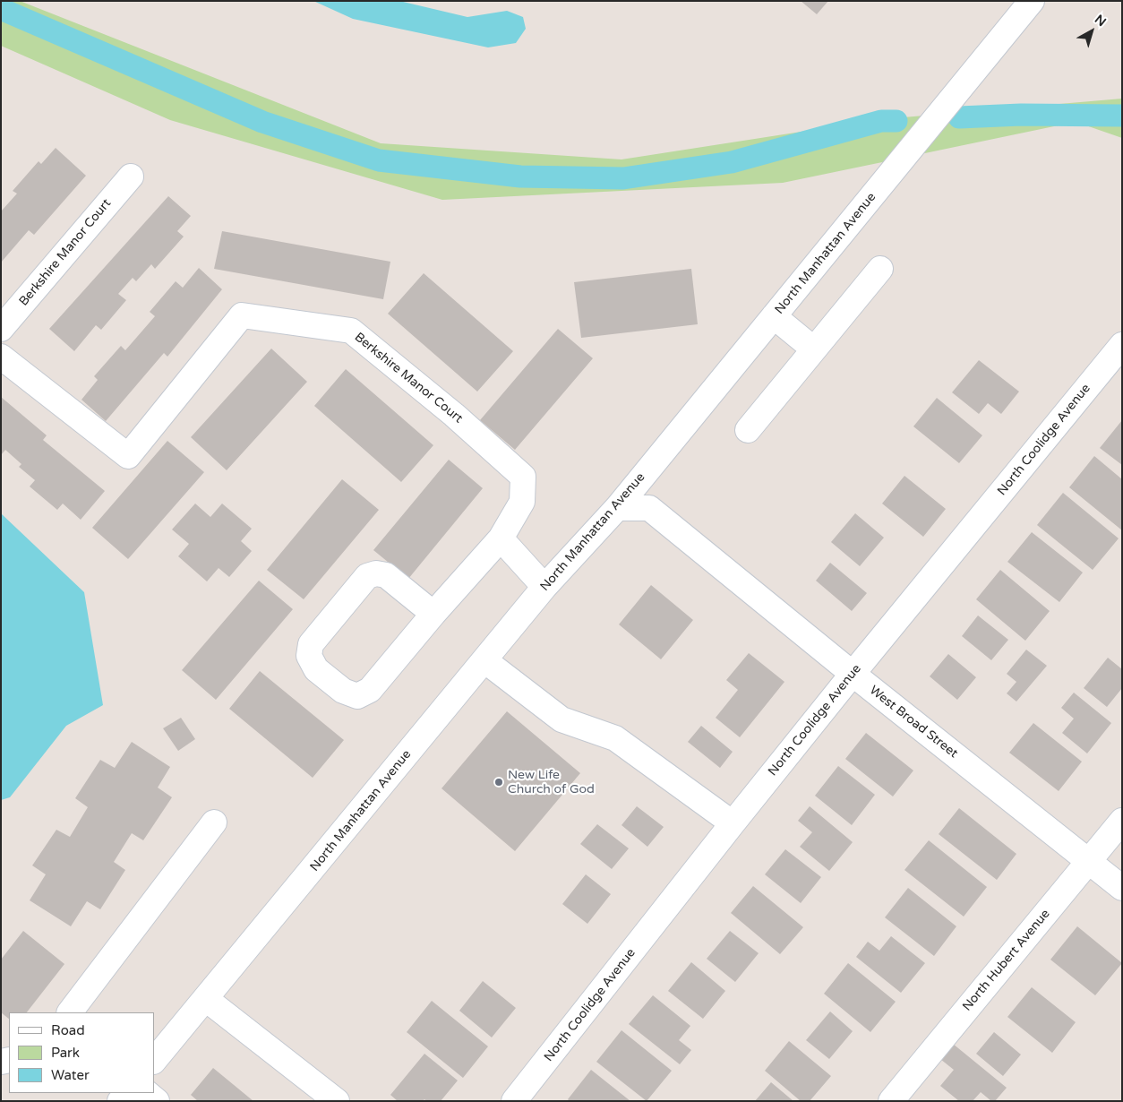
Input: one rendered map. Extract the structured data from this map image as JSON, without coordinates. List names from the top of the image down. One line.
{"streets":{"street":["Berkshire Manor Court","North Manhattan Avenue","North Coolidge Avenue","West Broad Street","North Hubert Avenue"]},"crossings":[["North Manhattan Avenue","West Broad Street"],["North Coolidge Avenue","West Broad Street"],["West Broad Street","North Hubert Avenue"]],"places":["New Life Church of God"],"legend":["Road","Park","Water"],"north":"top right"}
